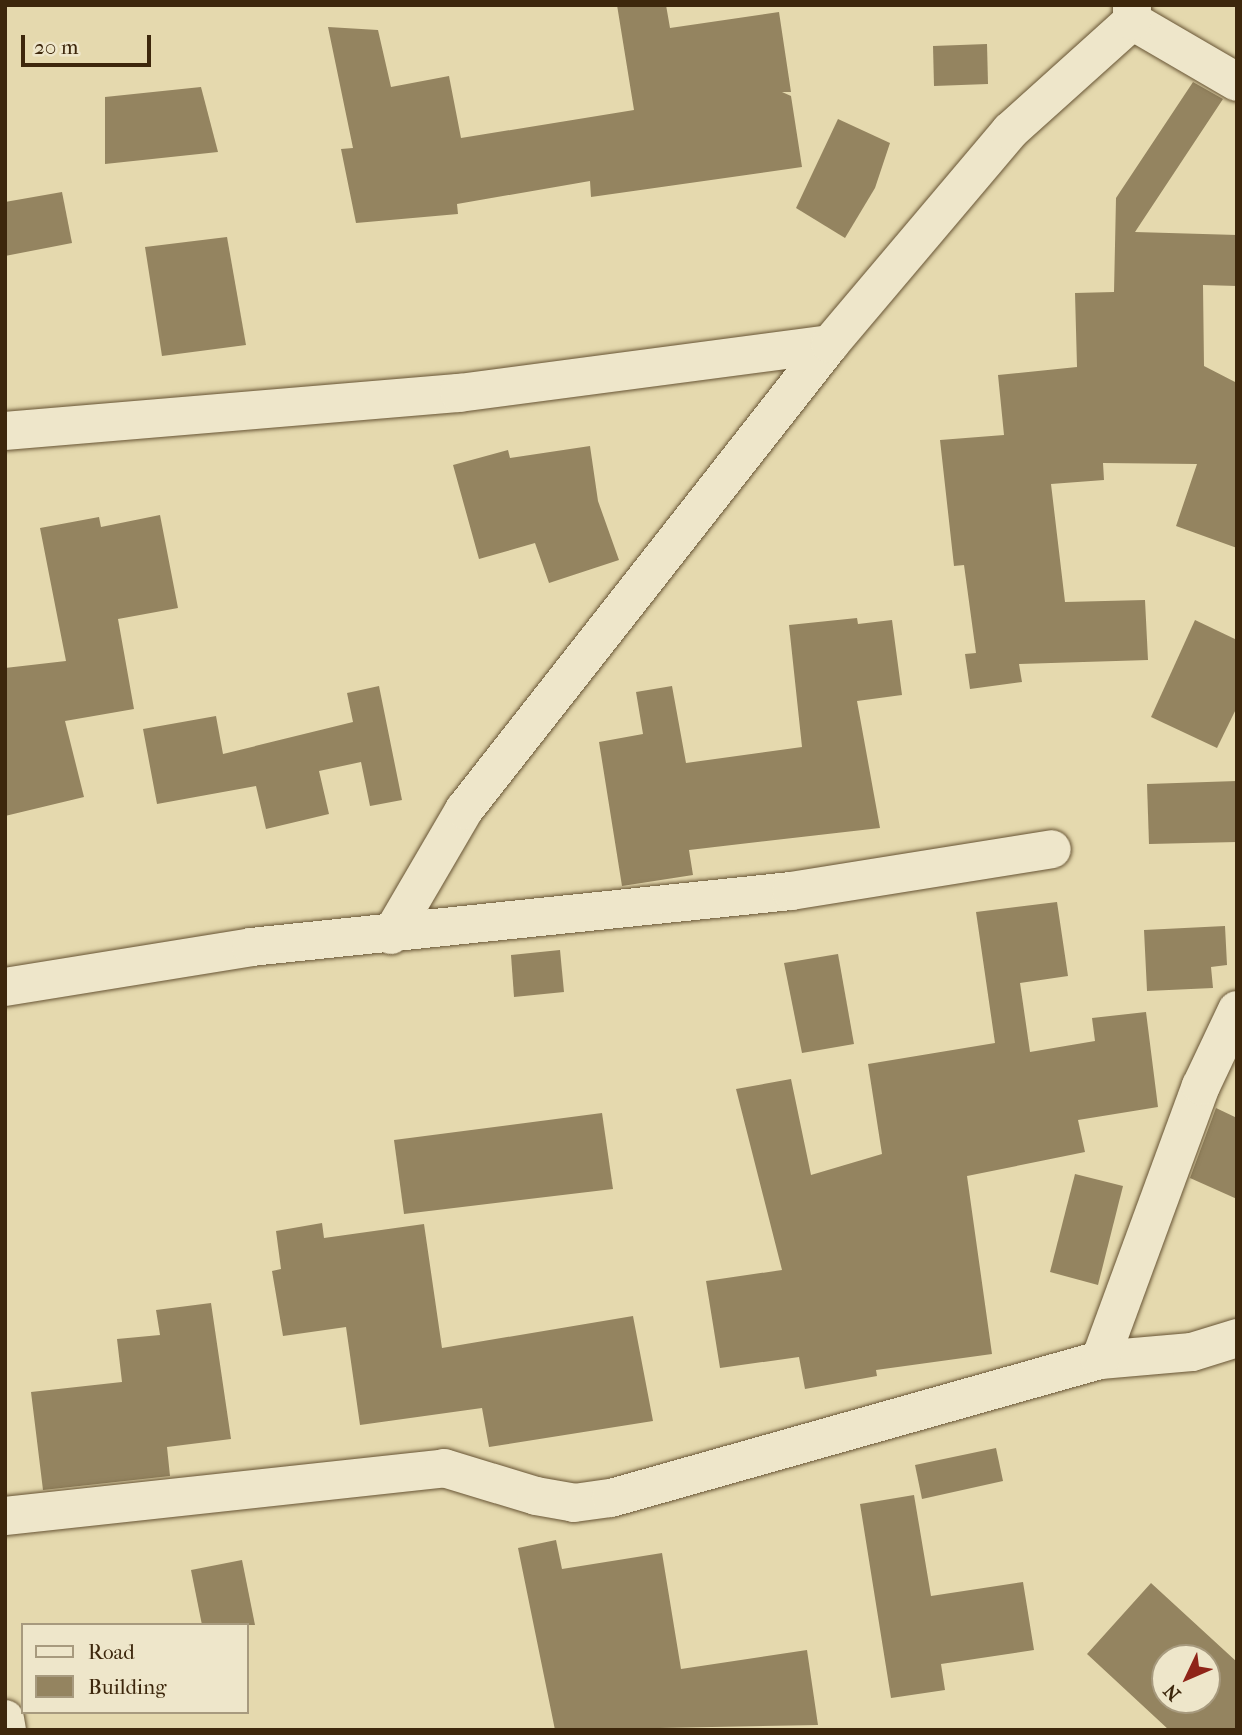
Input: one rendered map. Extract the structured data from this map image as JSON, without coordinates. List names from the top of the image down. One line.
{"legend":["Road","Building"],"scale_bar":"20 m","north":"bottom left"}
